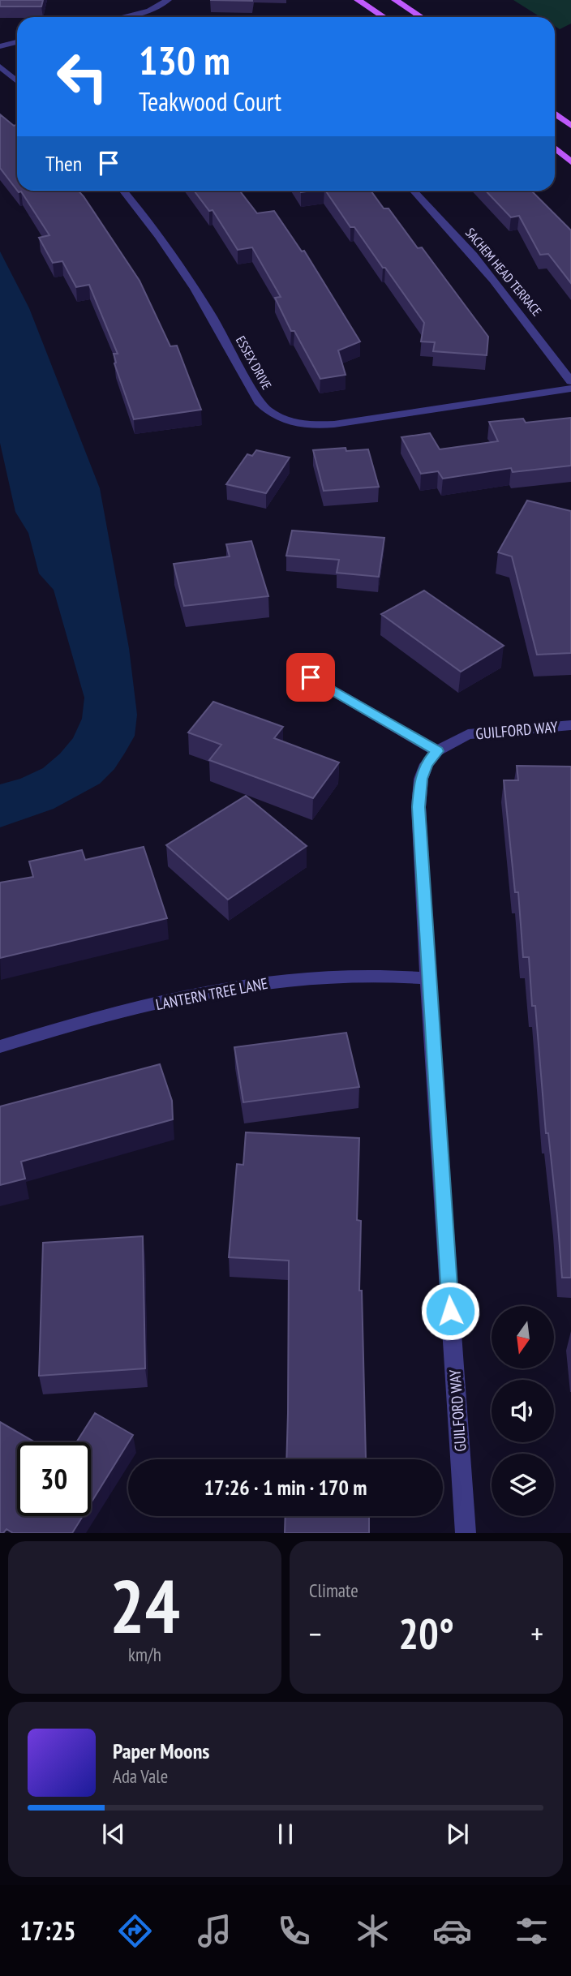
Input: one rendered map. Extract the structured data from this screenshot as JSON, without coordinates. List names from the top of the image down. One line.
{"streets":{"street":["SACHEM HEAD TERRACE","ESSEX DRIVE","GUILFORD WAY","LANTERN TREE LANE"]},"crossings":[["GUILFORD WAY","LANTERN TREE LANE"]],"north":"bottom","page":{"turn":["130 m","Teakwood Court"],"then":"Then","limit":"30","trip":"17:26 · 1 min · 170 m","tile":[["24","km/h"],"Climate"],"heat":["−","20°","+"],"song":["Paper Moons","Ada Vale"],"tabs":"17:25"}}
